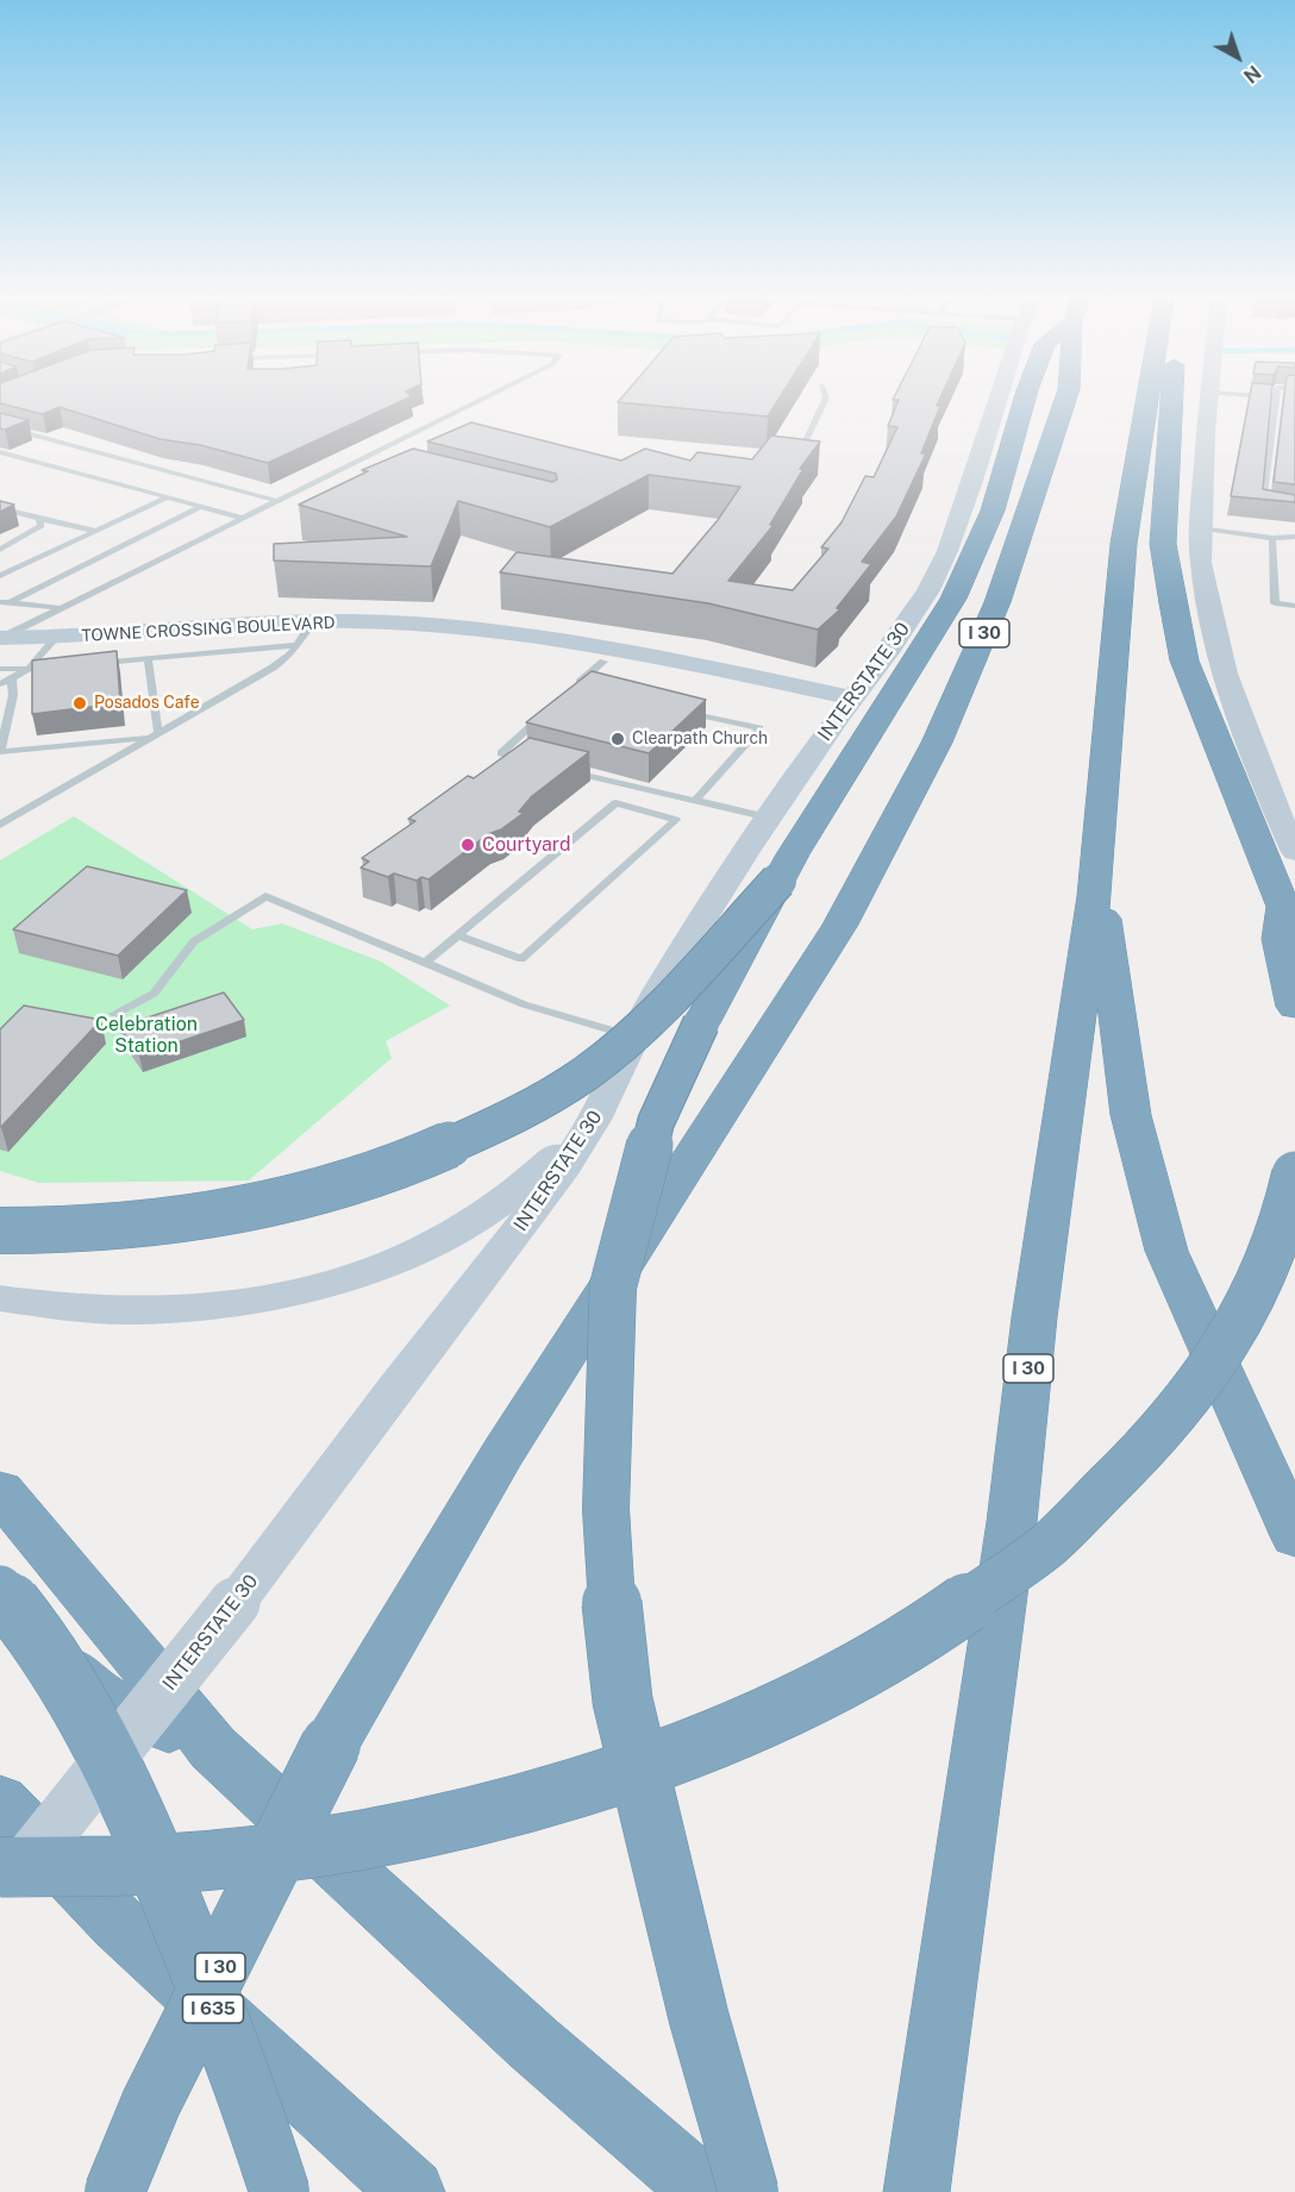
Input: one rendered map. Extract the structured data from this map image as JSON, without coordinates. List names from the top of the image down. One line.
{"streets":{"highway":["I 30","I 635"],"main road":["TOWNE CROSSING BOULEVARD","INTERSTATE 30"]},"crossings":[["TOWNE CROSSING BOULEVARD","INTERSTATE 30"]],"parks":["Celebration Station"],"places":["Posados Cafe","Clearpath Church","Courtyard"],"north":"bottom right"}
